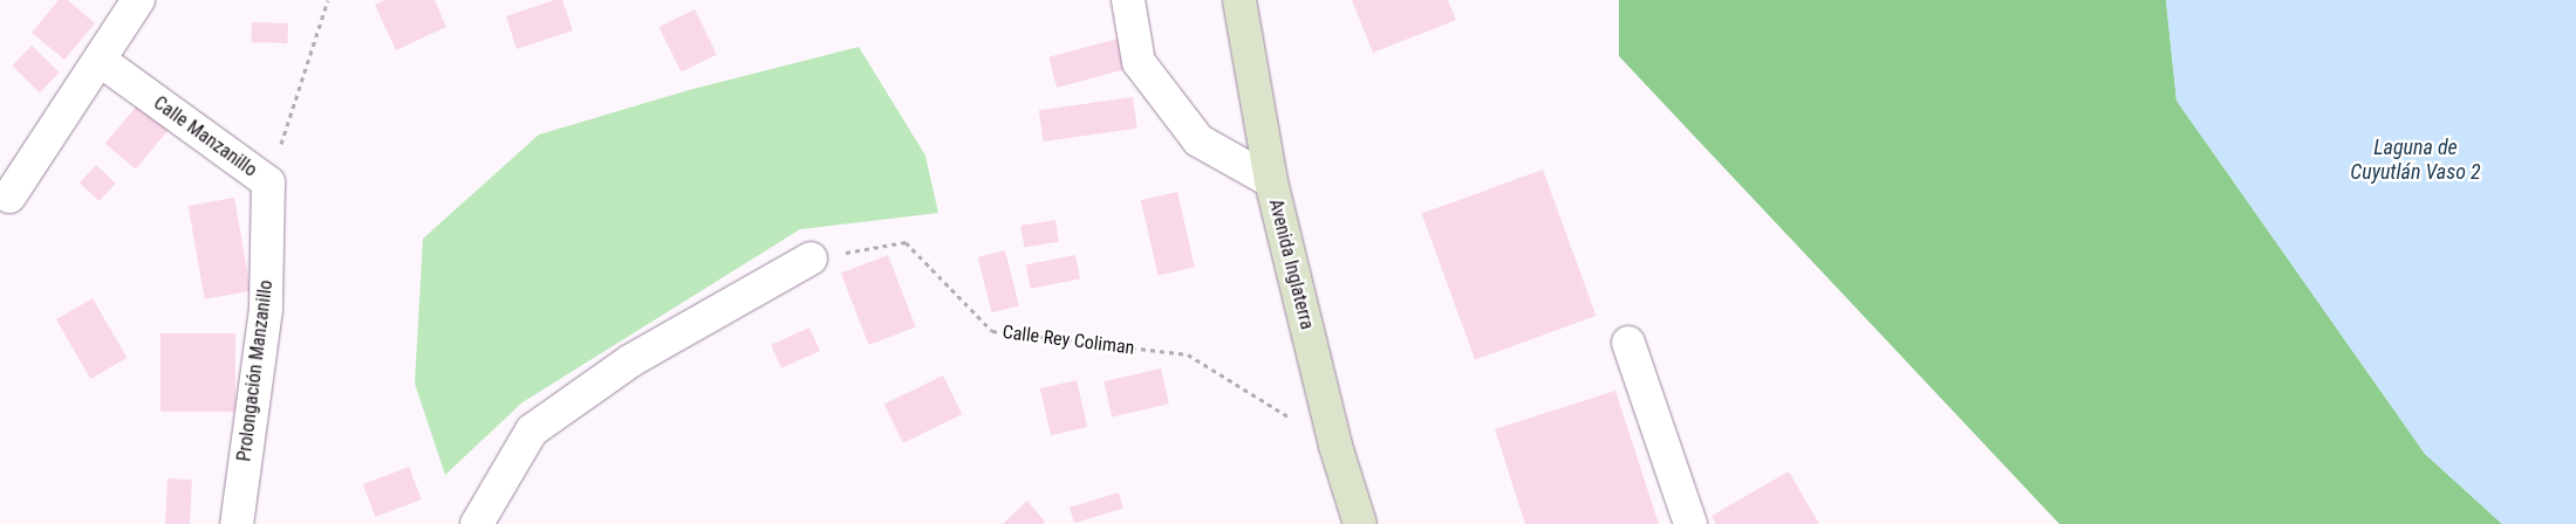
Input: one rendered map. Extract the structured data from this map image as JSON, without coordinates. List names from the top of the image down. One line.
{"streets":{"main road":["Avenida Inglaterra"],"street":["Calle Manzanillo","Prolongación Manzanillo"],"path":["Calle Rey Coliman"]},"crossings":[["Calle Manzanillo","Prolongación Manzanillo"],["Avenida Inglaterra","Calle Rey Coliman"]],"water":["Laguna de Cuyutlán Vaso 2"]}
